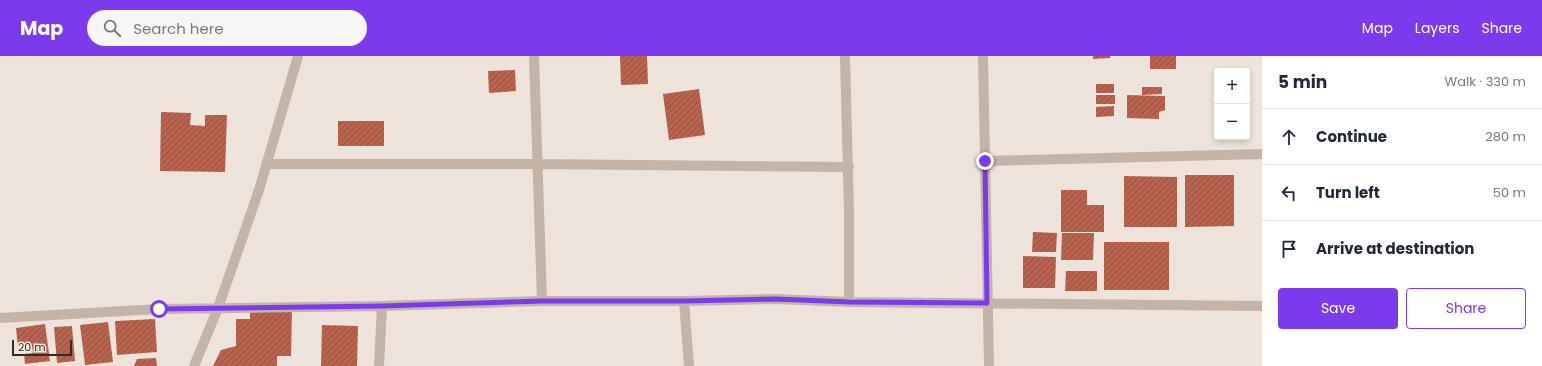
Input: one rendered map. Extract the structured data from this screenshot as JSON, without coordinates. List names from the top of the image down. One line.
{"scale_bar":"20 m","page":{"header":"Map","search":"Search here","nav":["Map","Layers","Share"],"heading":["5 min","Walk · 330 m"],"map_buttons":["+","−"],"list":[["Continue","280 m"],["Turn left","50 m"],"Arrive at destination"],"buttons":["Save","Share"],"scale":"20 m"}}
